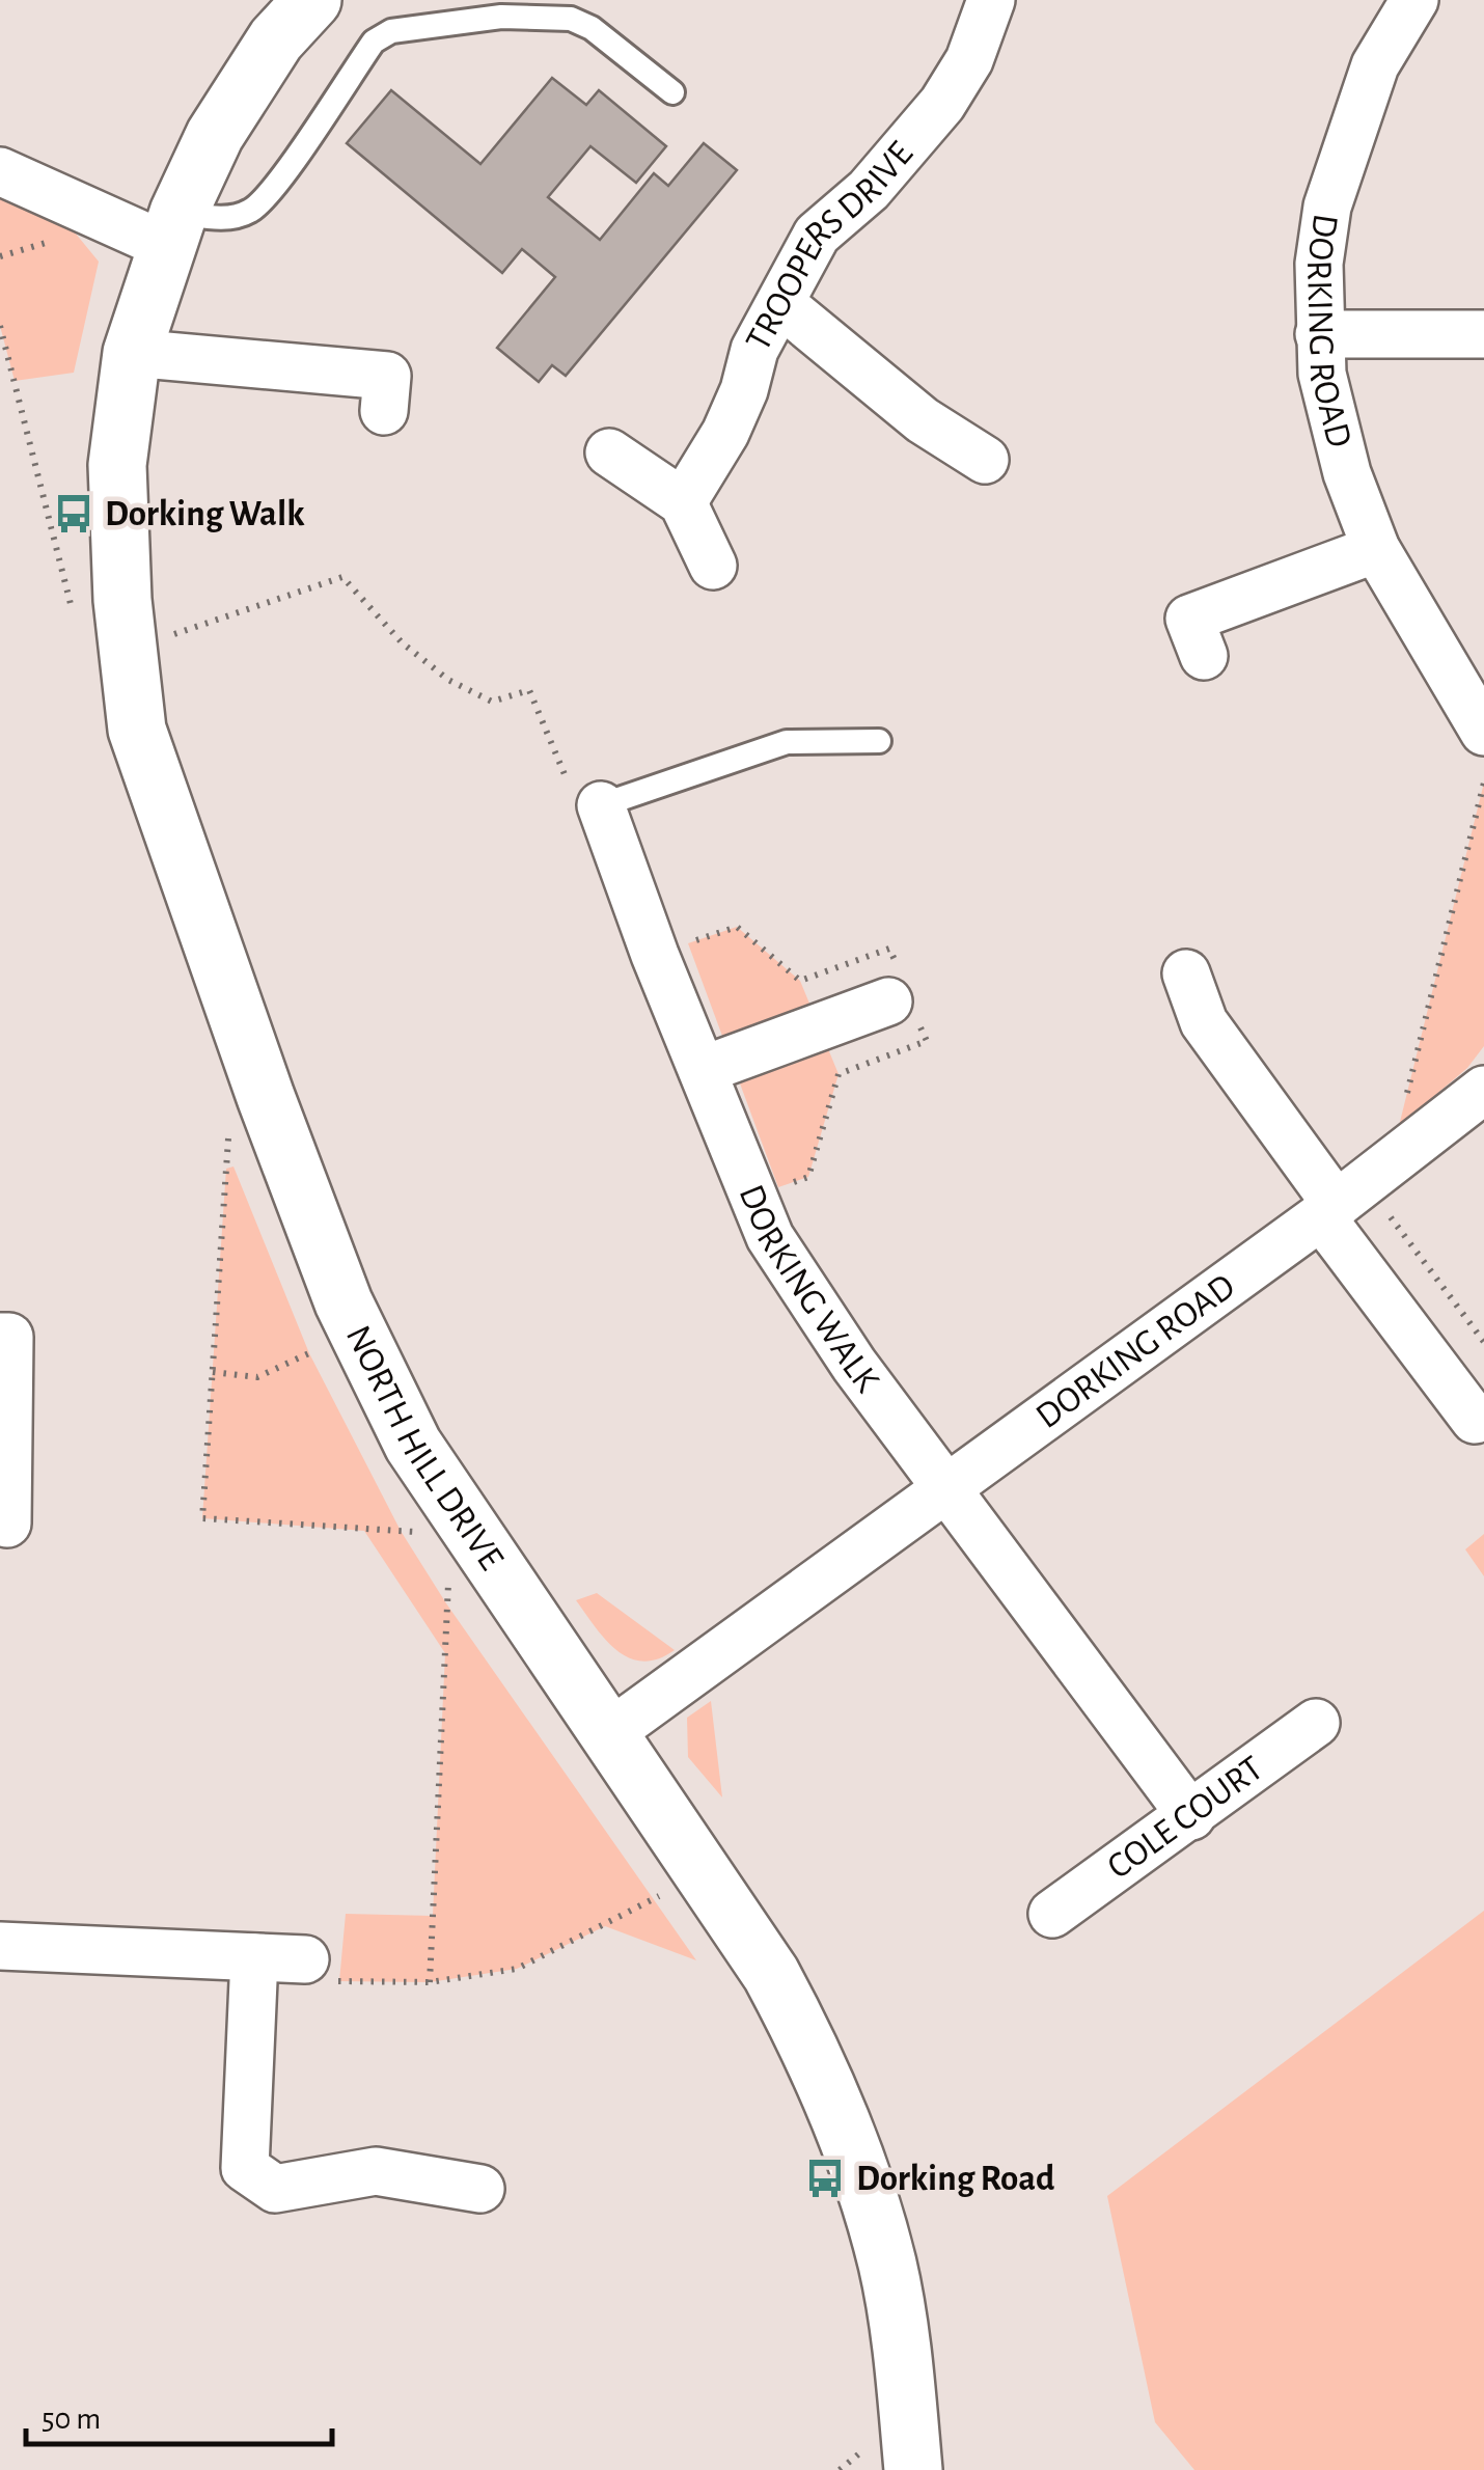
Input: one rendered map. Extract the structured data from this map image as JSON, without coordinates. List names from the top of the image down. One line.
{"streets":{"street":["TROOPERS DRIVE","DORKING ROAD","DORKING WALK","NORTH HILL DRIVE","COLE COURT"]},"crossings":[["DORKING ROAD","DORKING WALK"],["DORKING ROAD","NORTH HILL DRIVE"]],"places":{"bus stop":["Dorking Walk","Dorking Road"]},"scale_bar":"50 m"}
